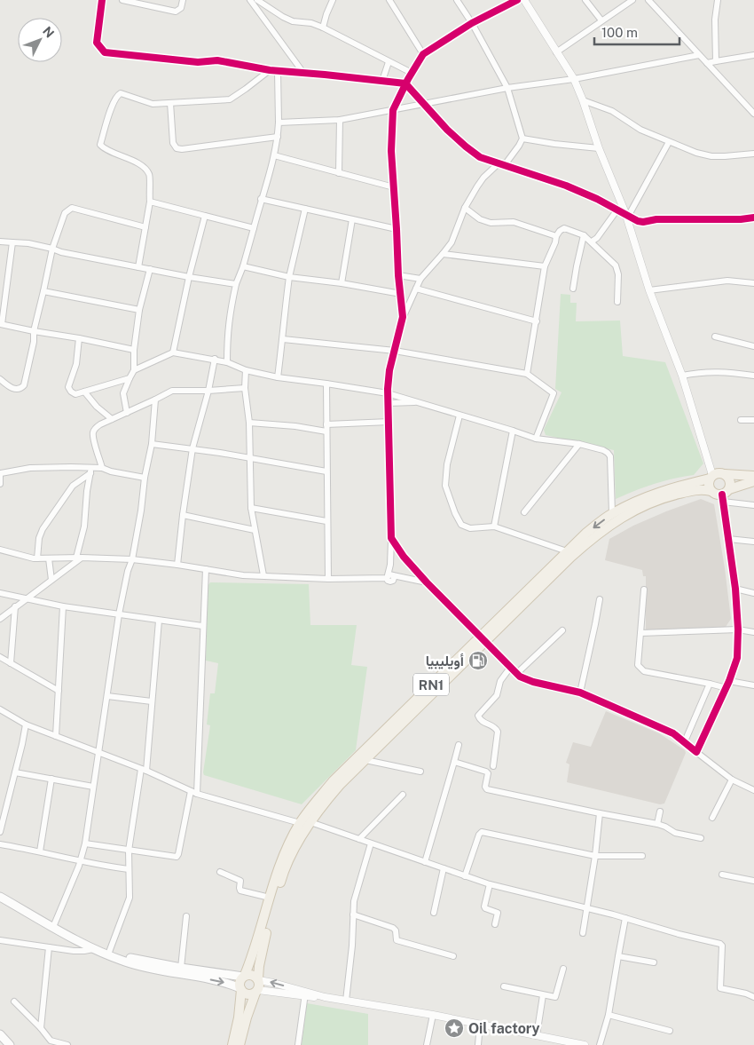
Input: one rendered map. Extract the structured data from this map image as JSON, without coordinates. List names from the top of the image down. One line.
{"streets":{"main road":["RN1"]},"places":{"fuel station":["أويليبيا"],"place":["Oil factory"]},"scale_bar":"100 m","north":"top right"}
